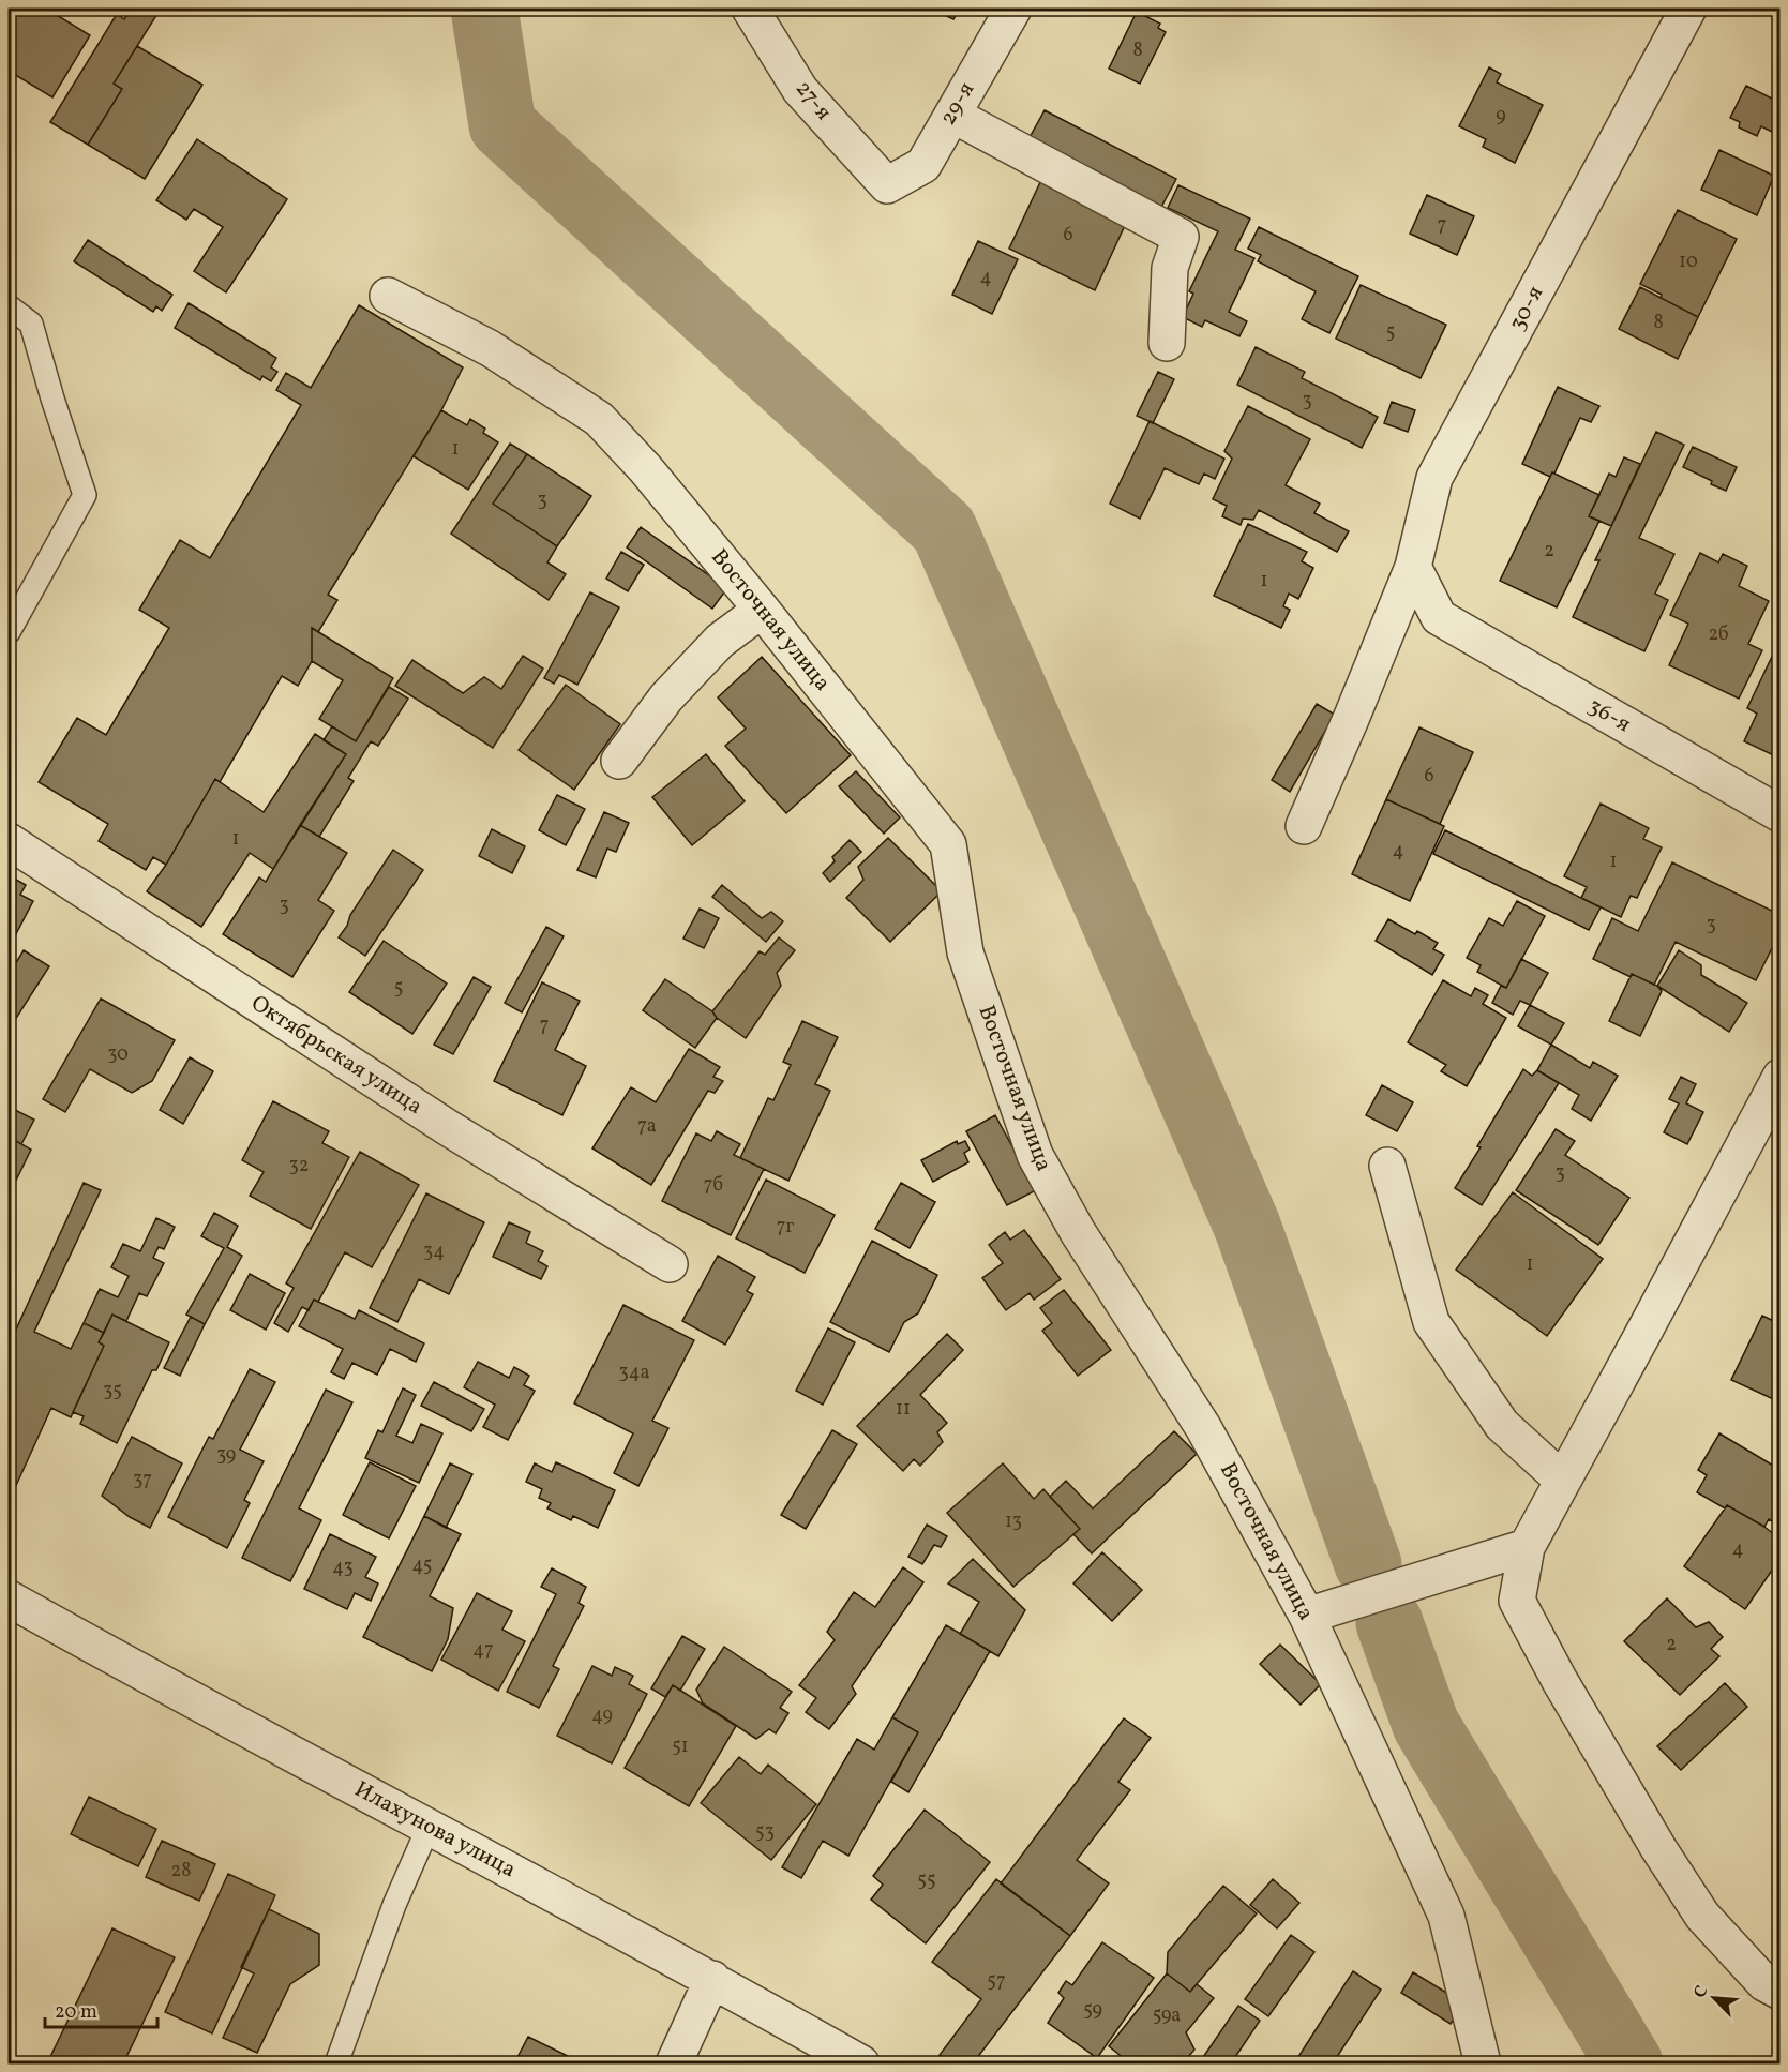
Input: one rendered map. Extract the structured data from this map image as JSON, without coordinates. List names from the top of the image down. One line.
{"streets":{"street":["27-я","29-я","30-я","Восточная улица","36-я","Октябрьская улица","Илахунова улица"]},"crossings":[["27-я","29-я"]],"house_numbers":["8","9","7","6","10","4","8","5","3","1","3","2","1","2б","6","1","4","1","3","3","5","7","30","7а","32","3","7б","7г","34","1","34а","35","11","39","37","13","4","45","43","2","47","49","51","53","28","55","57","59","59а"],"scale_bar":"20 m","north":"top left"}
